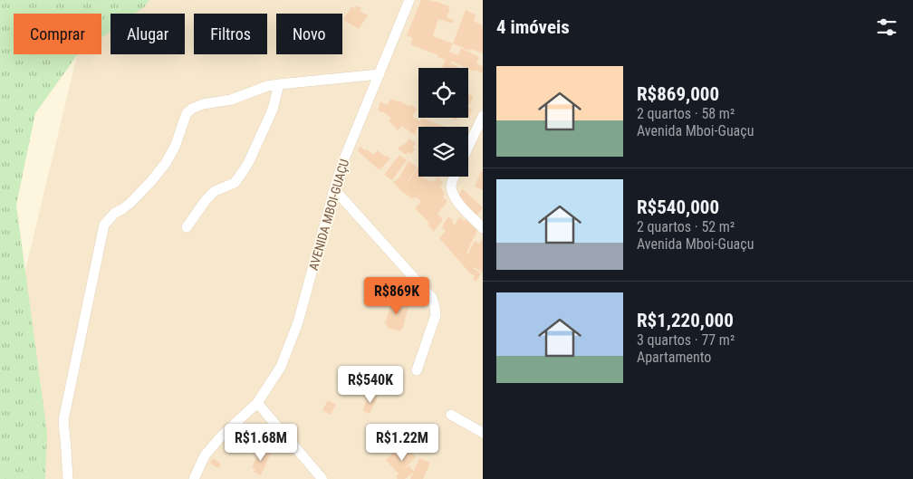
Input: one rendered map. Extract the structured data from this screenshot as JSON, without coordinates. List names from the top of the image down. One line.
{"streets":{"street":["AVENIDA MBOI-GUAÇU"]},"page":{"heading":"4 imóveis","chip":["Comprar","Alugar","Filtros","Novo"],"list":[{"name":"R$869,000","note":"2 quartos · 58 m² · Avenida Mboi-Guaçu"},{"name":"R$540,000","note":"2 quartos · 52 m² · Avenida Mboi-Guaçu"},{"name":"R$1,220,000","note":"3 quartos · 77 m² · Apartamento"}],"price":["R$869K","R$540K","R$1.68M","R$1.22M"]}}
